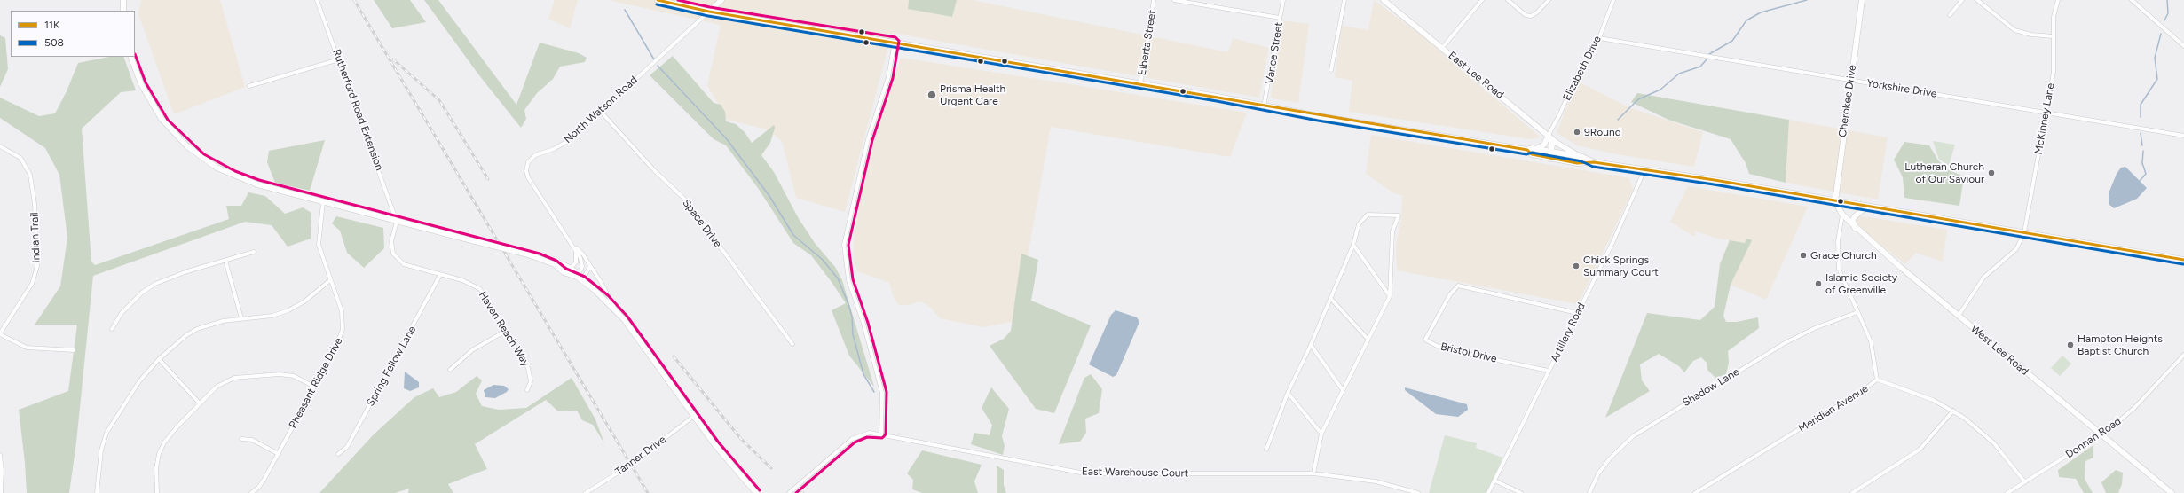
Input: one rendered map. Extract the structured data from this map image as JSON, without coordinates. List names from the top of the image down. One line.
{"streets":{"street":["Elberta Street","Vance Street","Elizabeth Drive","East Lee Road","Yorkshire Drive","Cherokee Drive","Rutherford Road Extension","North Watson Road","McKinney Lane","Space Drive","Indian Trail","Haven Reach Way","Artillery Road","West Lee Road","Bristol Drive","Spring Fellow Lane","Pheasant Ridge Drive","Shadow Lane","Meridian Avenue","Donnan Road","Tanner Drive","East Warehouse Court"]},"crossings":[["Elizabeth Drive","East Lee Road"],["Elizabeth Drive","Yorkshire Drive"],["Yorkshire Drive","Cherokee Drive"],["Yorkshire Drive","McKinney Lane"],["Cherokee Drive","West Lee Road"],["Rutherford Road Extension","Haven Reach Way"],["North Watson Road","Space Drive"],["Haven Reach Way","Spring Fellow Lane"],["Artillery Road","Bristol Drive"],["West Lee Road","Meridian Avenue"],["West Lee Road","Donnan Road"],["Shadow Lane","Meridian Avenue"]],"places":["Prisma Health Urgent Care","9Round","Lutheran Church of Our Saviour","Grace Church","Chick Springs Summary Court","Islamic Society of Greenville","Hampton Heights Baptist Church"],"lines":["transit line 11K","transit line 508"],"legend":["11K","508"]}
